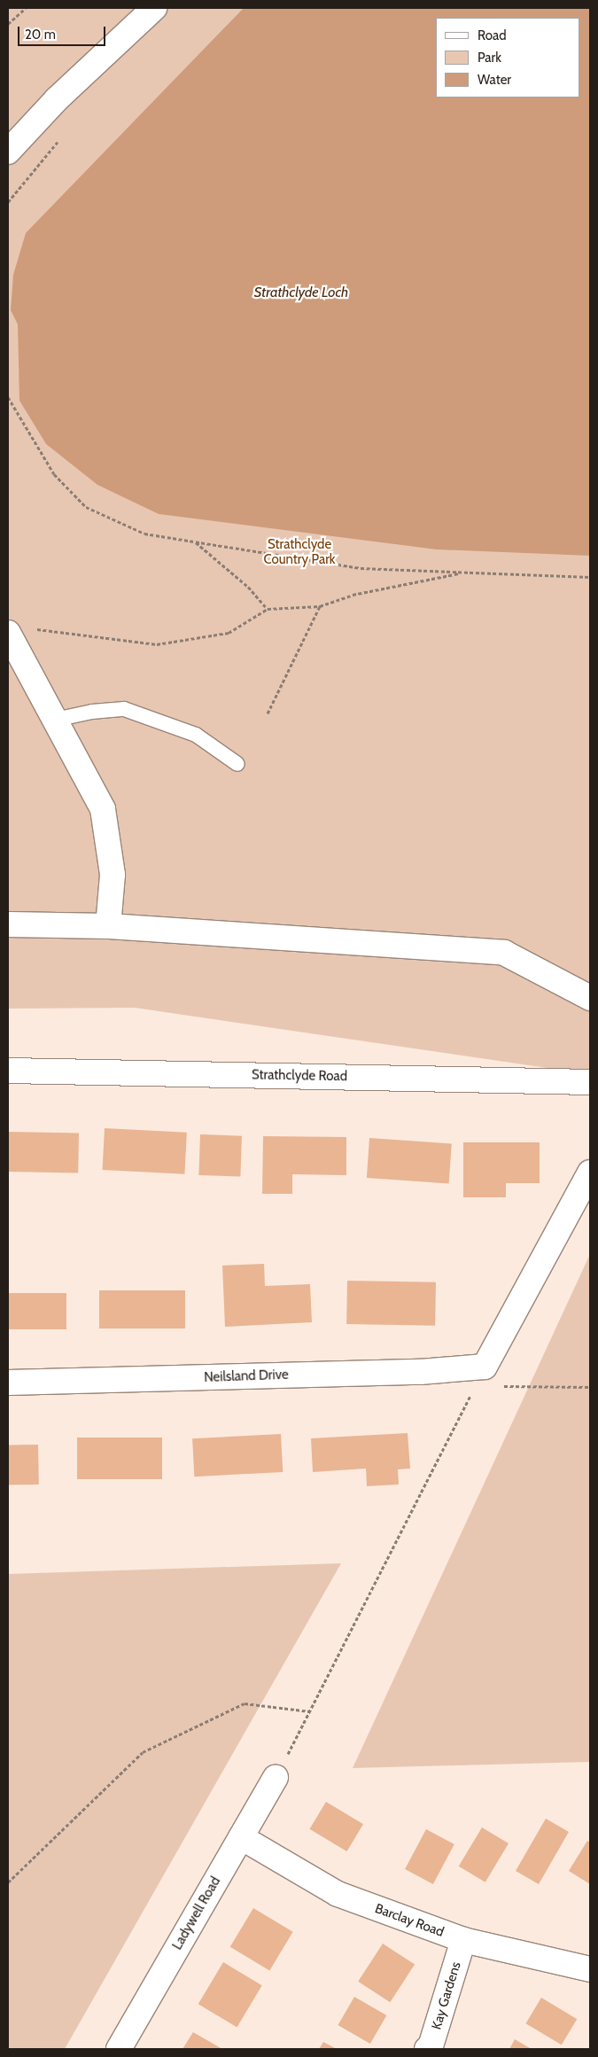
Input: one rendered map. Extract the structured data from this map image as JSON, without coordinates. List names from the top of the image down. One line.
{"streets":{"street":["Strathclyde Road","Neilsland Drive","Ladywell Road","Barclay Road","Kay Gardens"]},"crossings":[["Ladywell Road","Barclay Road"],["Barclay Road","Kay Gardens"]],"water":["Strathclyde Loch"],"parks":["Strathclyde Country Park"],"legend":["Road","Park","Water"],"scale_bar":"20 m"}
